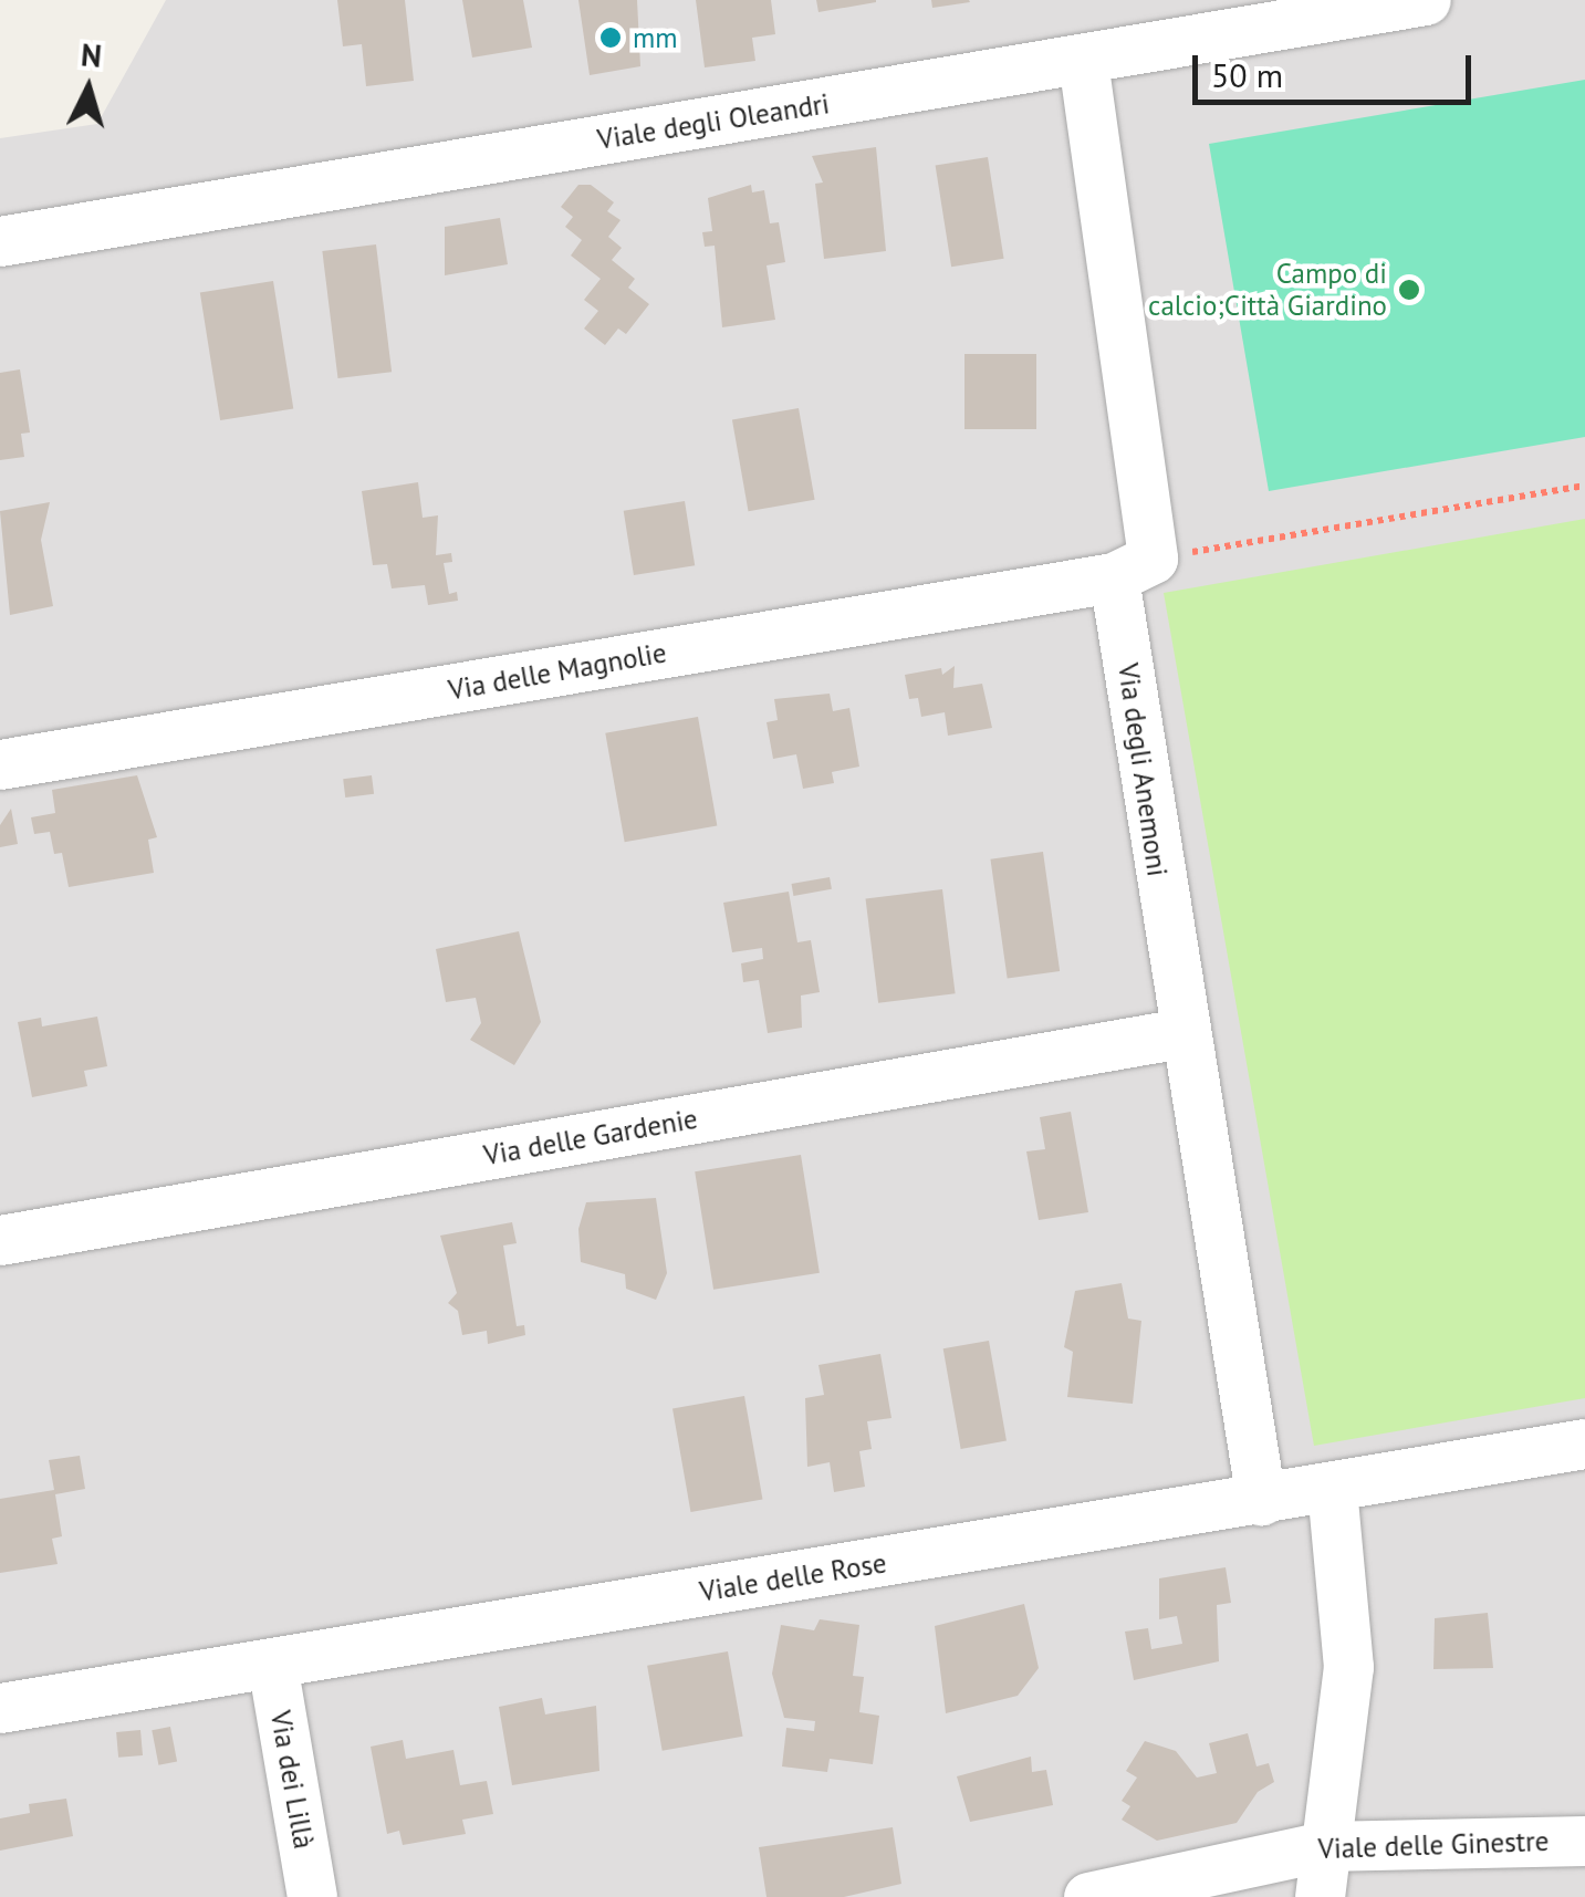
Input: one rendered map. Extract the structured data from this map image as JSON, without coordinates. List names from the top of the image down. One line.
{"streets":{"street":["Viale degli Oleandri","Via delle Magnolie","Via degli Anemoni","Via delle Gardenie","Viale delle Rose","Via dei Lillà","Viale delle Ginestre"]},"crossings":[["Viale degli Oleandri","Via degli Anemoni"],["Via delle Magnolie","Via degli Anemoni"],["Via degli Anemoni","Via delle Gardenie"],["Via degli Anemoni","Viale delle Rose"],["Viale delle Rose","Via dei Lillà"]],"places":["mm","Campo di calcio;Città Giardino"],"scale_bar":"50 m","north":"top"}
